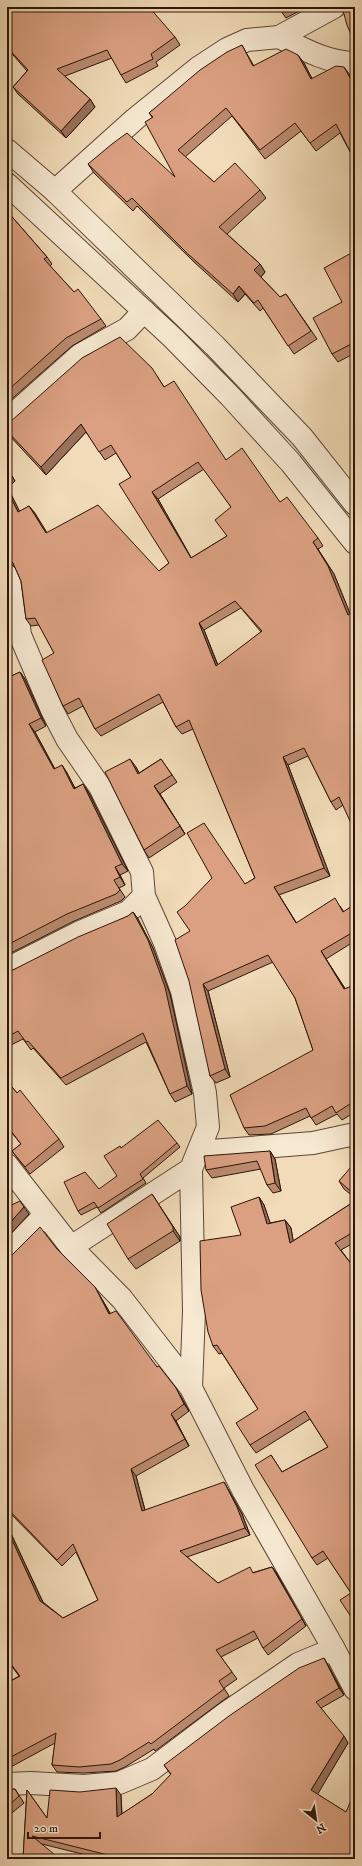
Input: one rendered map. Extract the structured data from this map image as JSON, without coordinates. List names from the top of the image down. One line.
{"scale_bar":"20 m","north":"bottom right"}
